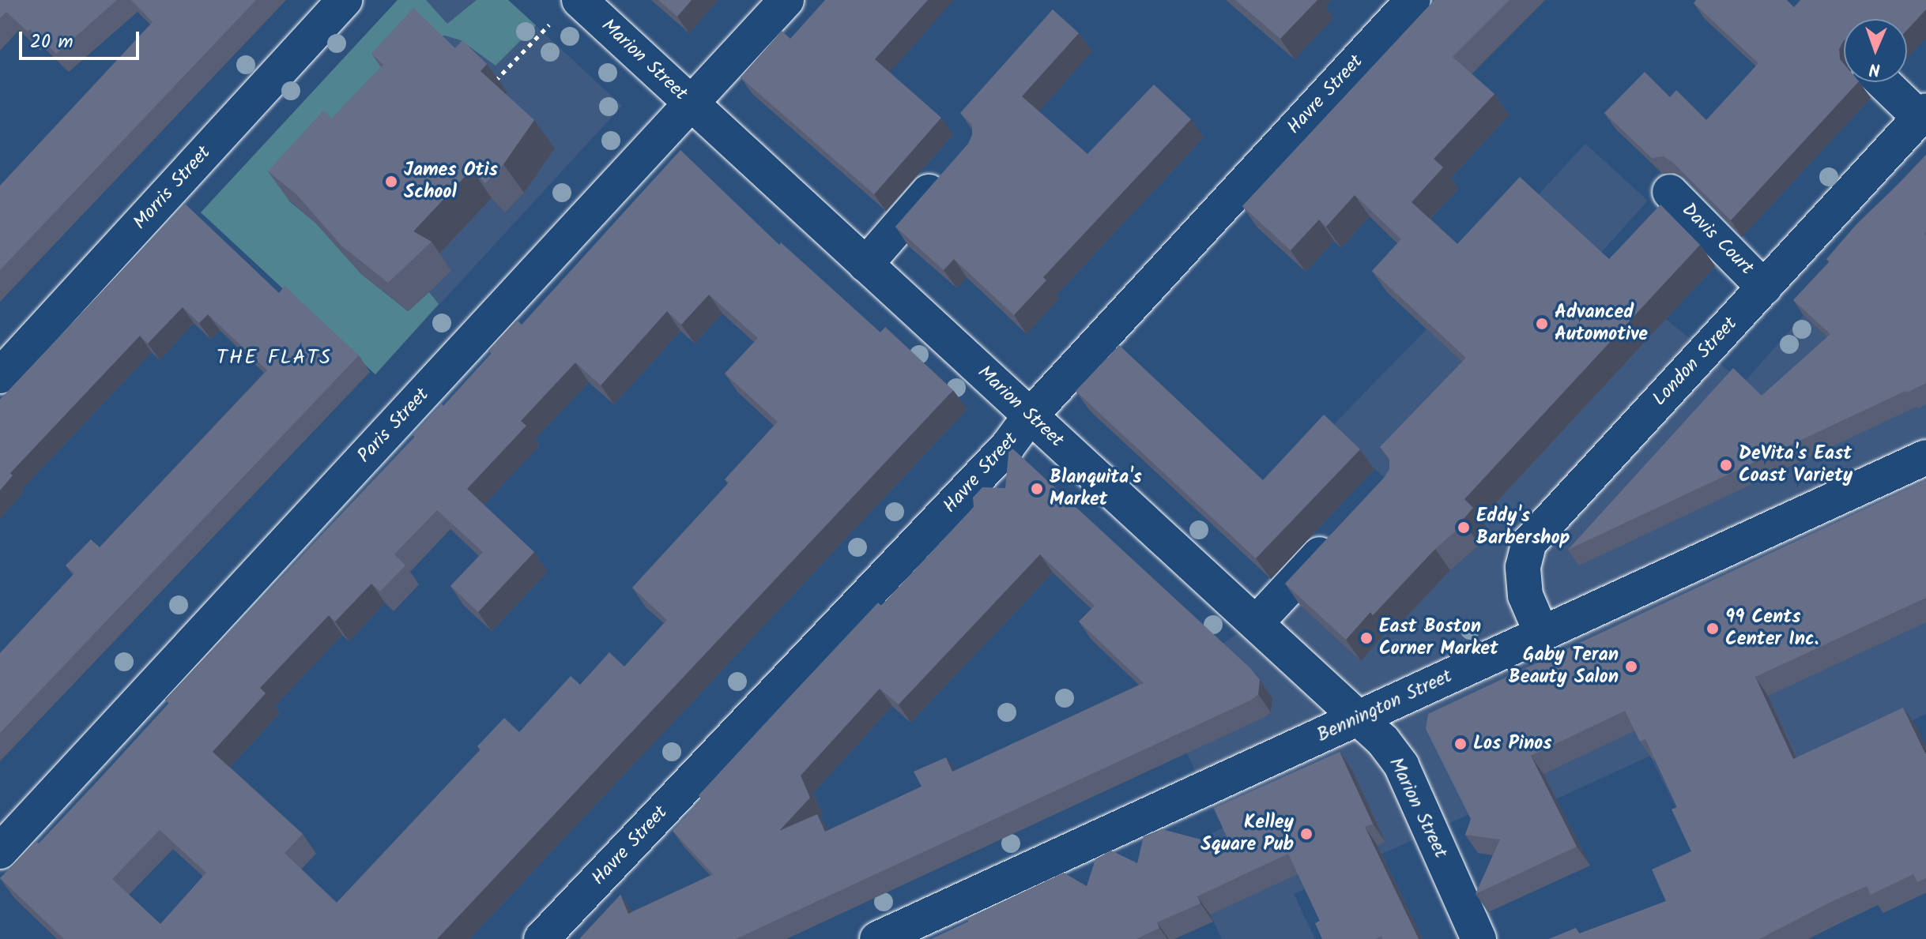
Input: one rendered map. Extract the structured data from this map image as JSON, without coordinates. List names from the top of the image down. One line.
{"streets":{"street":["Marion Street","Havre Street","Morris Street","Davis Court","London Street","Paris Street","Bennington Street"]},"crossings":[["Marion Street","Havre Street"],["Marion Street","Paris Street"],["Marion Street","Bennington Street"],["Davis Court","London Street"],["London Street","Bennington Street"]],"districts":["THE FLATS"],"places":["James Otis School","Advanced Automotive","DeVita's East Coast Variety","Blanquita's Market","Eddy's Barbershop","99 Cents Center Inc.","East Boston Corner Market","Gaby Teran Beauty Salon","Los Pinos","Kelley Square Pub"],"scale_bar":"20 m","north":"bottom"}
